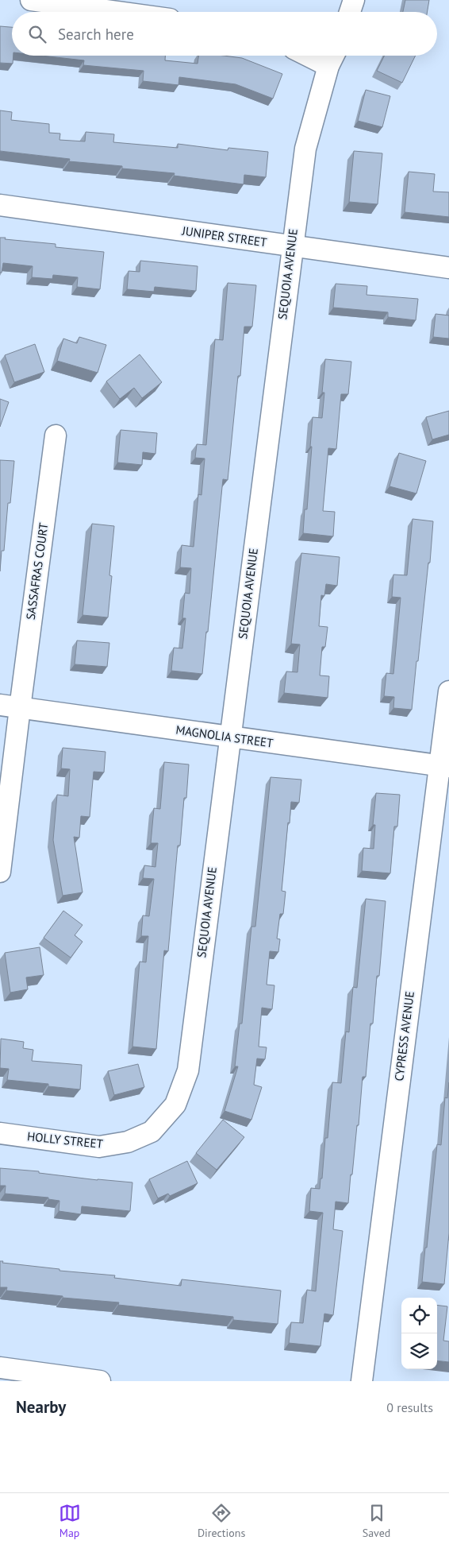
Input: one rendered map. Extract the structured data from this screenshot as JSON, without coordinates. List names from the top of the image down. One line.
{"streets":{"street":["JUNIPER STREET","SEQUOIA AVENUE","SASSAFRAS COURT","MAGNOLIA STREET","CYPRESS AVENUE","HOLLY STREET"]},"crossings":[["JUNIPER STREET","SEQUOIA AVENUE"],["SEQUOIA AVENUE","MAGNOLIA STREET"],["SEQUOIA AVENUE","HOLLY STREET"],["SASSAFRAS COURT","MAGNOLIA STREET"],["MAGNOLIA STREET","CYPRESS AVENUE"]],"page":{"search":"Search here","heading":["Nearby","0 results"],"nav":["Map","Directions","Saved"]}}
